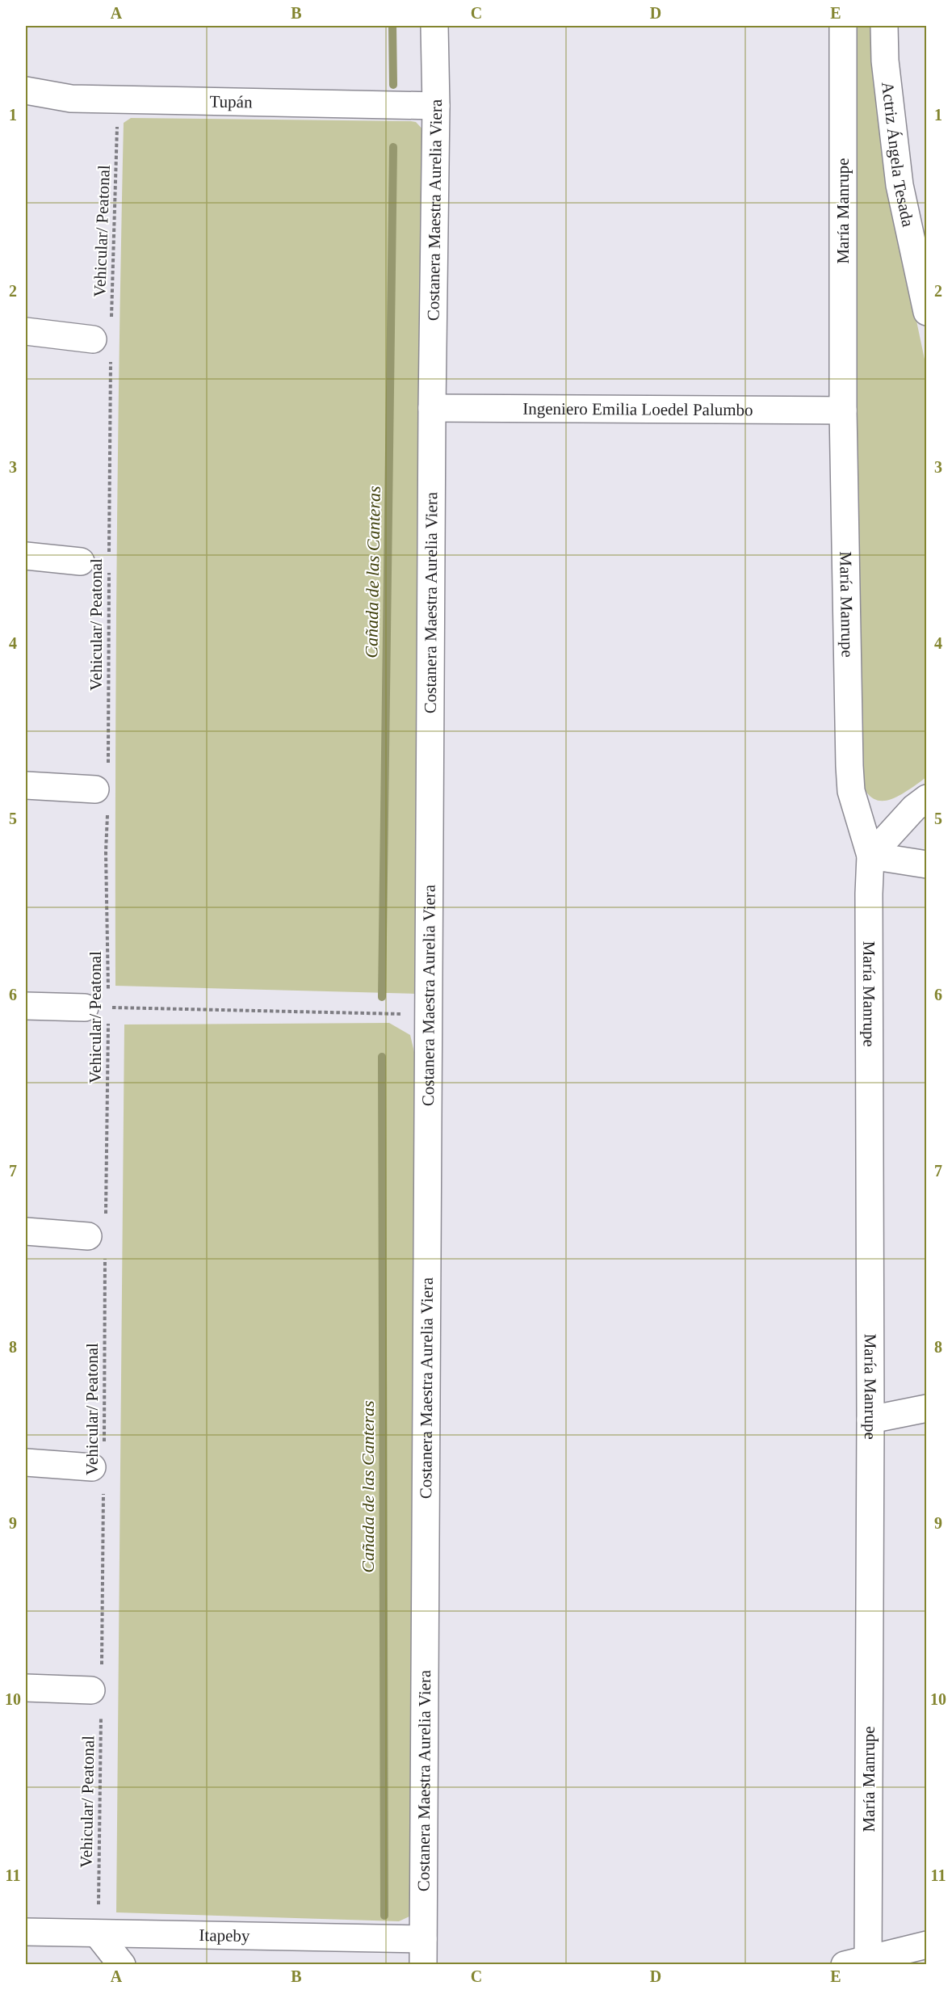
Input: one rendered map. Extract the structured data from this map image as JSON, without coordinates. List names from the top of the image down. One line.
{"streets":{"street":["Tupán","Actriz Ángela Tesada","Costanera Maestra Aurelia Viera","María Manrupe","Ingeniero Emilia Loedel Palumbo","Itapeby"],"path":["Vehicular/ Peatonal"]},"crossings":[["Tupán","Costanera Maestra Aurelia Viera"],["Tupán","Vehicular/ Peatonal"],["Costanera Maestra Aurelia Viera","Ingeniero Emilia Loedel Palumbo"],["Costanera Maestra Aurelia Viera","Itapeby"],["María Manrupe","Ingeniero Emilia Loedel Palumbo"],["Vehicular/ Peatonal","Itapeby"]],"water":["Cañada de las Canteras"],"grid":{"columns":["A","B","C","D","E"],"rows":["1","2","3","4","5","6","7","8","9","10","11"]}}
